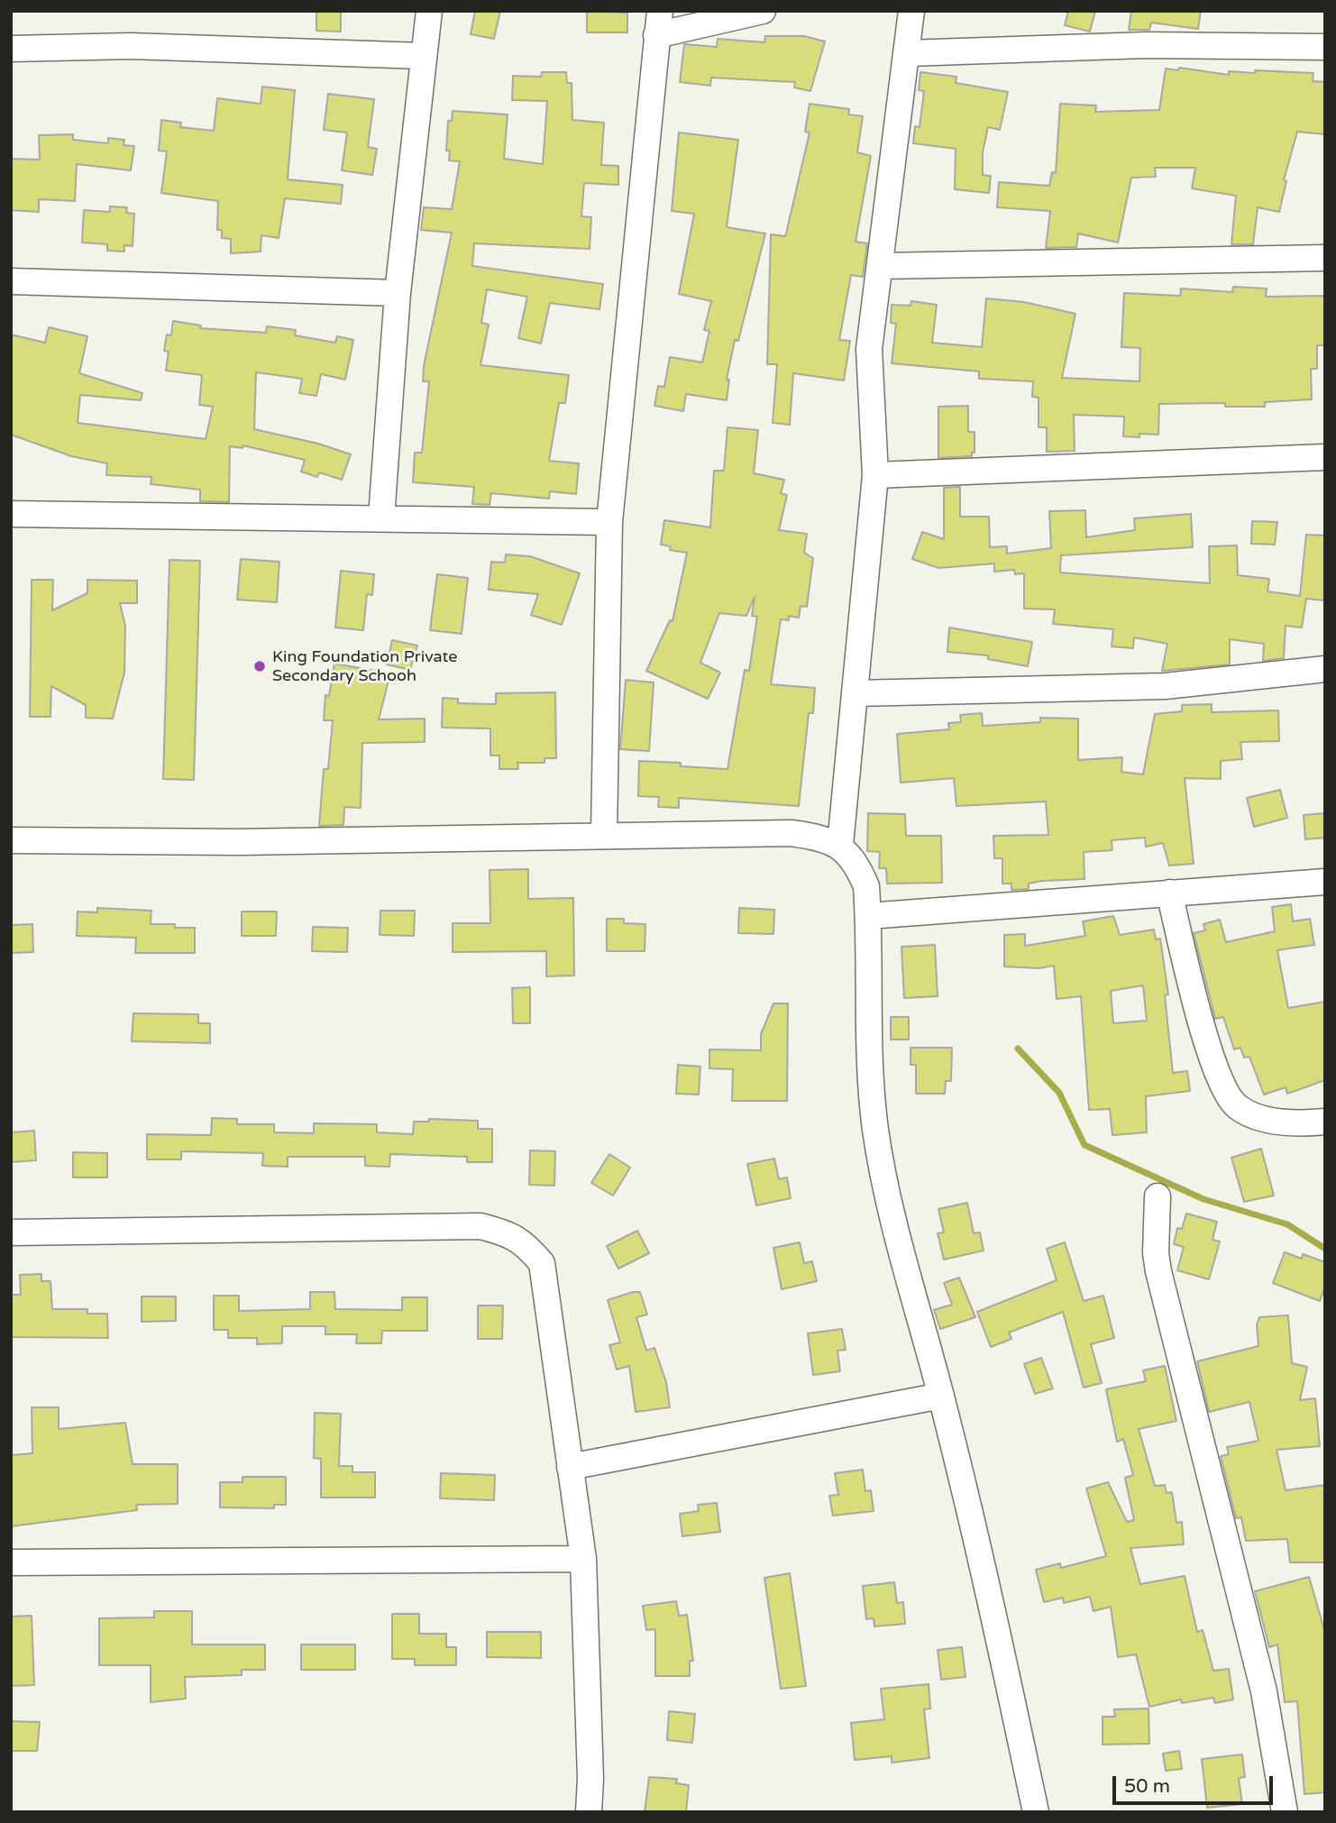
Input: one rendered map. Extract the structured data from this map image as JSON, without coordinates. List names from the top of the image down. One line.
{"places":["King Foundation Private Secondary Schooh"],"scale_bar":"50 m"}
